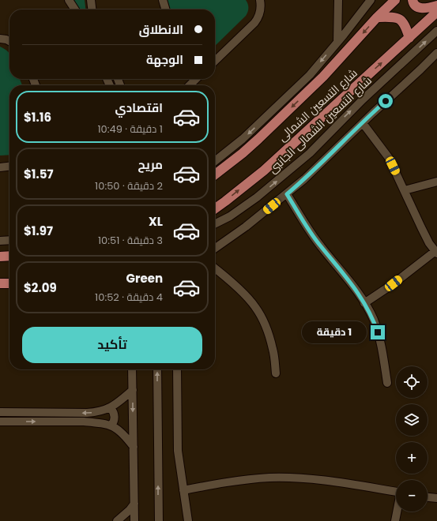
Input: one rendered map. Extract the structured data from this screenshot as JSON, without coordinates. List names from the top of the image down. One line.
{"streets":{"main road":["شارع التسعين الشمالى"],"street":["شارع التسعين الشمالى الجانبى"]},"page":{"banner":["الانطلاق","الوجهة"],"list":[{"name":"اقتصادي","note":"1 دقيقة · 10:49","value":"$1.16"},{"name":"مريح","note":"2 دقيقة · 10:50","value":"$1.57"},{"name":"XL","note":"3 دقيقة · 10:51","value":"$1.97"},{"name":"Green","note":"4 دقيقة · 10:52","value":"$2.09"}],"buttons":"تأكيد","bubble":"1 دقيقة","map_buttons":["+","−"]}}
